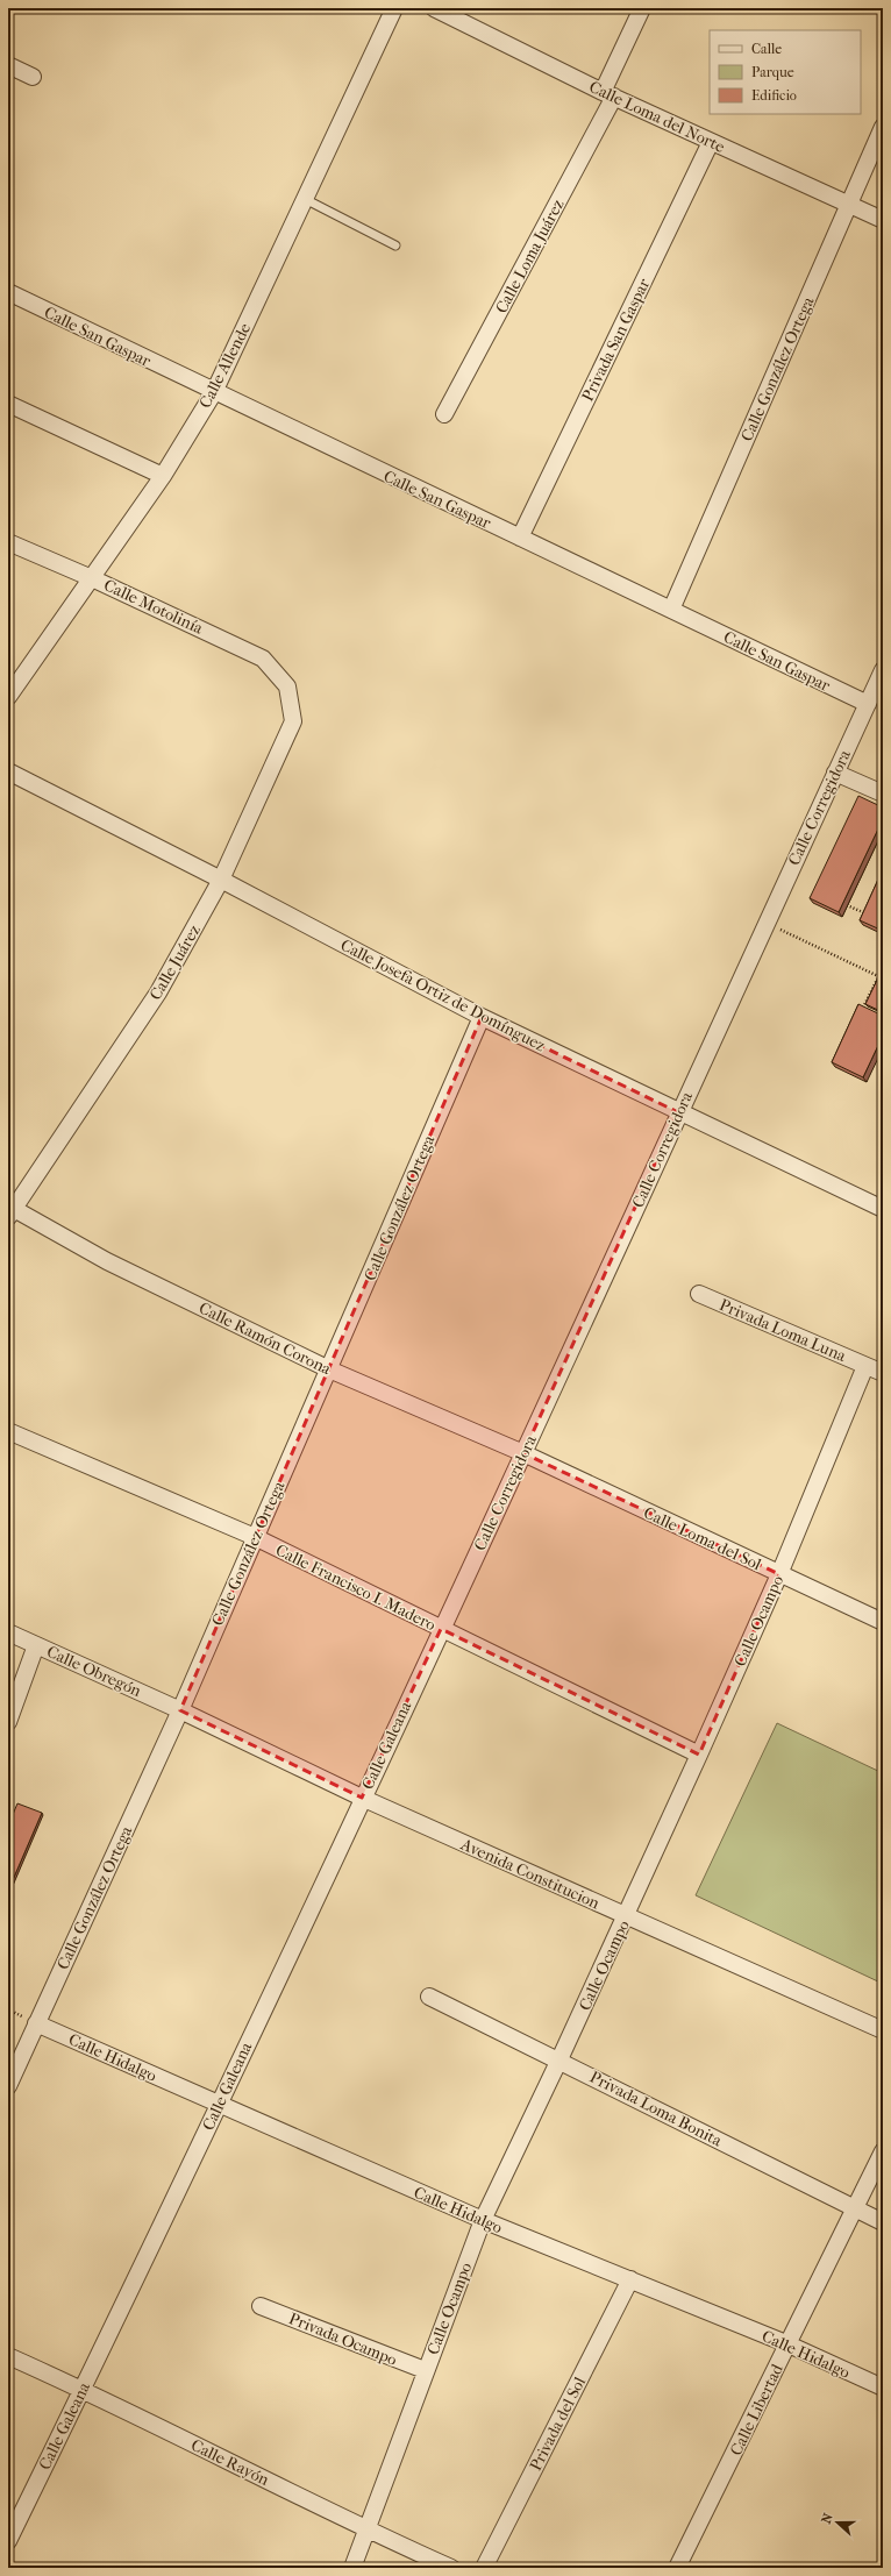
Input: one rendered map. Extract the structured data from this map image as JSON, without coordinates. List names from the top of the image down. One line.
{"streets":{"street":["Calle Loma del Norte","Calle Loma Juárez","Calle San Gaspar","Privada San Gaspar","Calle Allende","Calle González Ortega","Calle Motolinía","Calle Corregidora","Calle Juárez","Calle Josefa Ortiz de Domínguez","Privada Loma Luna","Calle Ramón Corona","Calle Loma del Sol","Calle Francisco I. Madero","Calle Ocampo","Calle Obregón","Calle Galeana","Avenida Constitucion","Calle Hidalgo","Privada Loma Bonita","Privada Ocampo","Calle Libertad","Privada del Sol","Calle Rayón"]},"crossings":[["Calle Loma del Norte","Calle Loma Juárez"],["Calle Loma del Norte","Privada San Gaspar"],["Calle Loma del Norte","Calle González Ortega"],["Calle San Gaspar","Privada San Gaspar"],["Calle San Gaspar","Calle Allende"],["Calle San Gaspar","Calle González Ortega"],["Calle San Gaspar","Calle Corregidora"],["Calle Allende","Calle Motolinía"],["Calle González Ortega","Calle Josefa Ortiz de Domínguez"],["Calle González Ortega","Calle Ramón Corona"],["Calle González Ortega","Calle Francisco I. Madero"],["Calle González Ortega","Calle Obregón"],["Calle González Ortega","Avenida Constitucion"],["Calle González Ortega","Calle Hidalgo"],["Calle Motolinía","Calle Juárez"],["Calle Corregidora","Calle Josefa Ortiz de Domínguez"],["Calle Corregidora","Calle Ramón Corona"],["Calle Corregidora","Calle Loma del Sol"],["Calle Corregidora","Calle Francisco I. Madero"],["Calle Corregidora","Calle Galeana"],["Calle Juárez","Calle Josefa Ortiz de Domínguez"],["Calle Juárez","Calle Ramón Corona"],["Privada Loma Luna","Calle Ocampo"],["Calle Ramón Corona","Calle Loma del Sol"],["Calle Loma del Sol","Calle Ocampo"],["Calle Francisco I. Madero","Calle Ocampo"],["Calle Francisco I. Madero","Calle Galeana"],["Calle Ocampo","Avenida Constitucion"],["Calle Ocampo","Calle Hidalgo"],["Calle Ocampo","Privada Loma Bonita"],["Calle Ocampo","Privada Ocampo"],["Calle Ocampo","Calle Rayón"],["Calle Obregón","Avenida Constitucion"],["Calle Galeana","Avenida Constitucion"],["Calle Galeana","Calle Hidalgo"],["Calle Galeana","Calle Rayón"],["Calle Hidalgo","Calle Libertad"],["Calle Hidalgo","Privada del Sol"],["Privada Loma Bonita","Calle Libertad"]],"legend":["Calle","Parque","Edificio"],"north":"left"}
